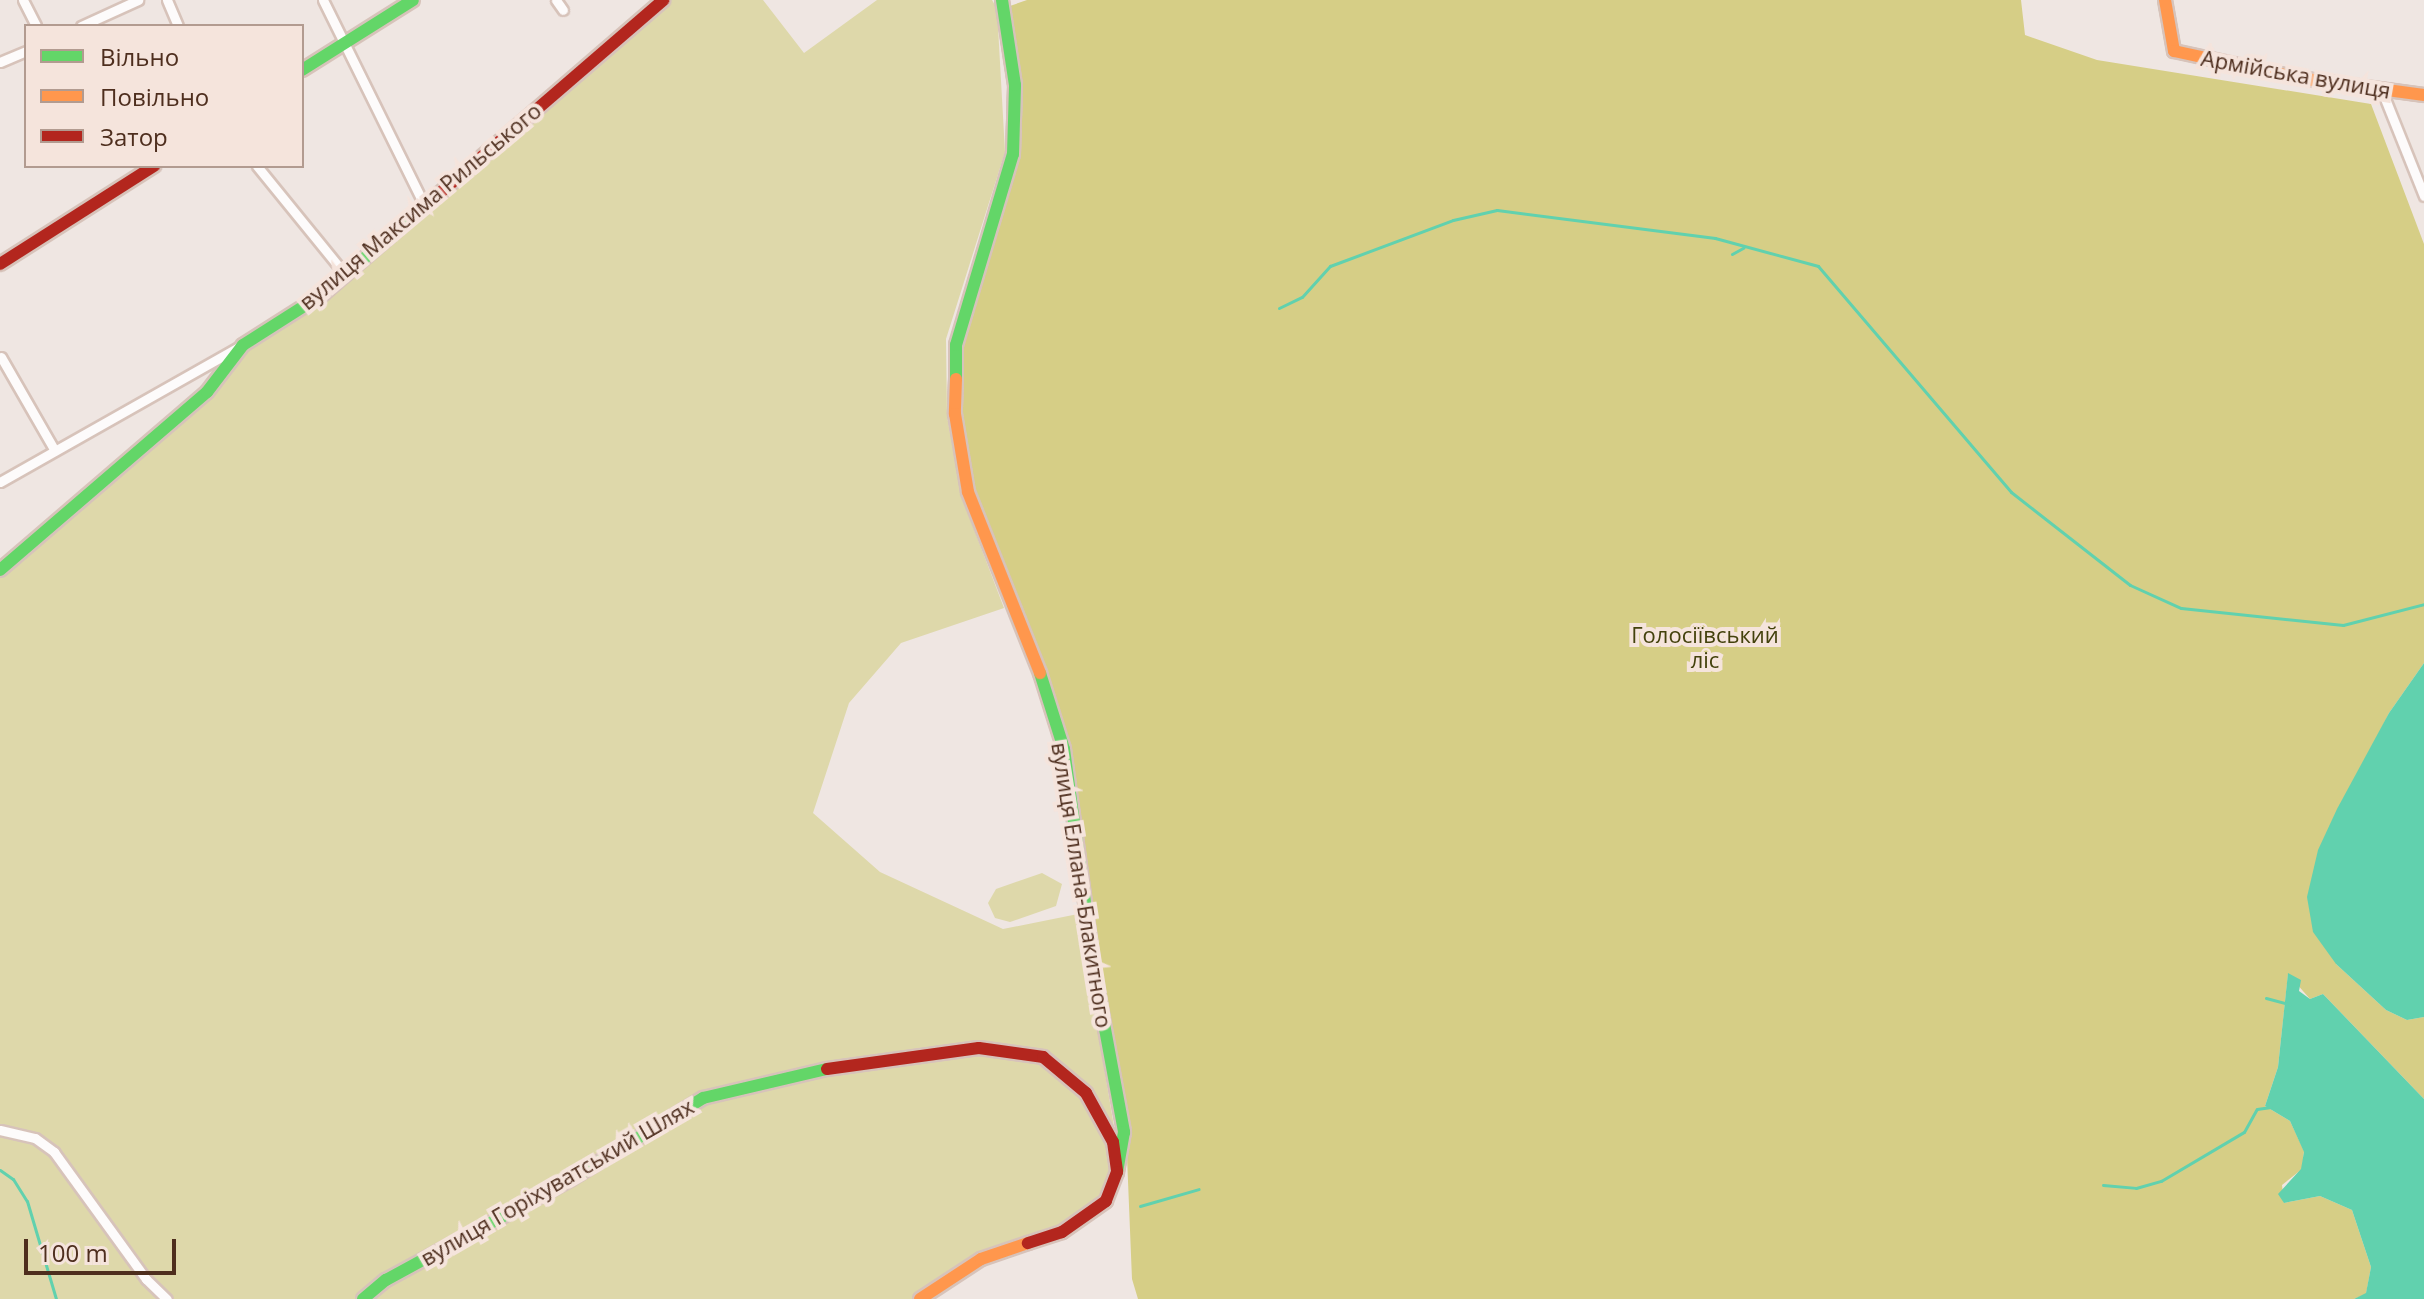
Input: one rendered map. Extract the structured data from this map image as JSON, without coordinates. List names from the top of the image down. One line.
{"streets":{"street":["Армійська вулиця","вулиця Максима Рильського","вулиця Еллана-Блакитного","вулиця Горіхуватський Шлях"]},"crossings":[["вулиця Еллана-Блакитного","вулиця Горіхуватський Шлях"]],"parks":["Голосіївський ліс"],"legend":["Вільно","Повільно","Затор"],"scale_bar":"100 m"}
